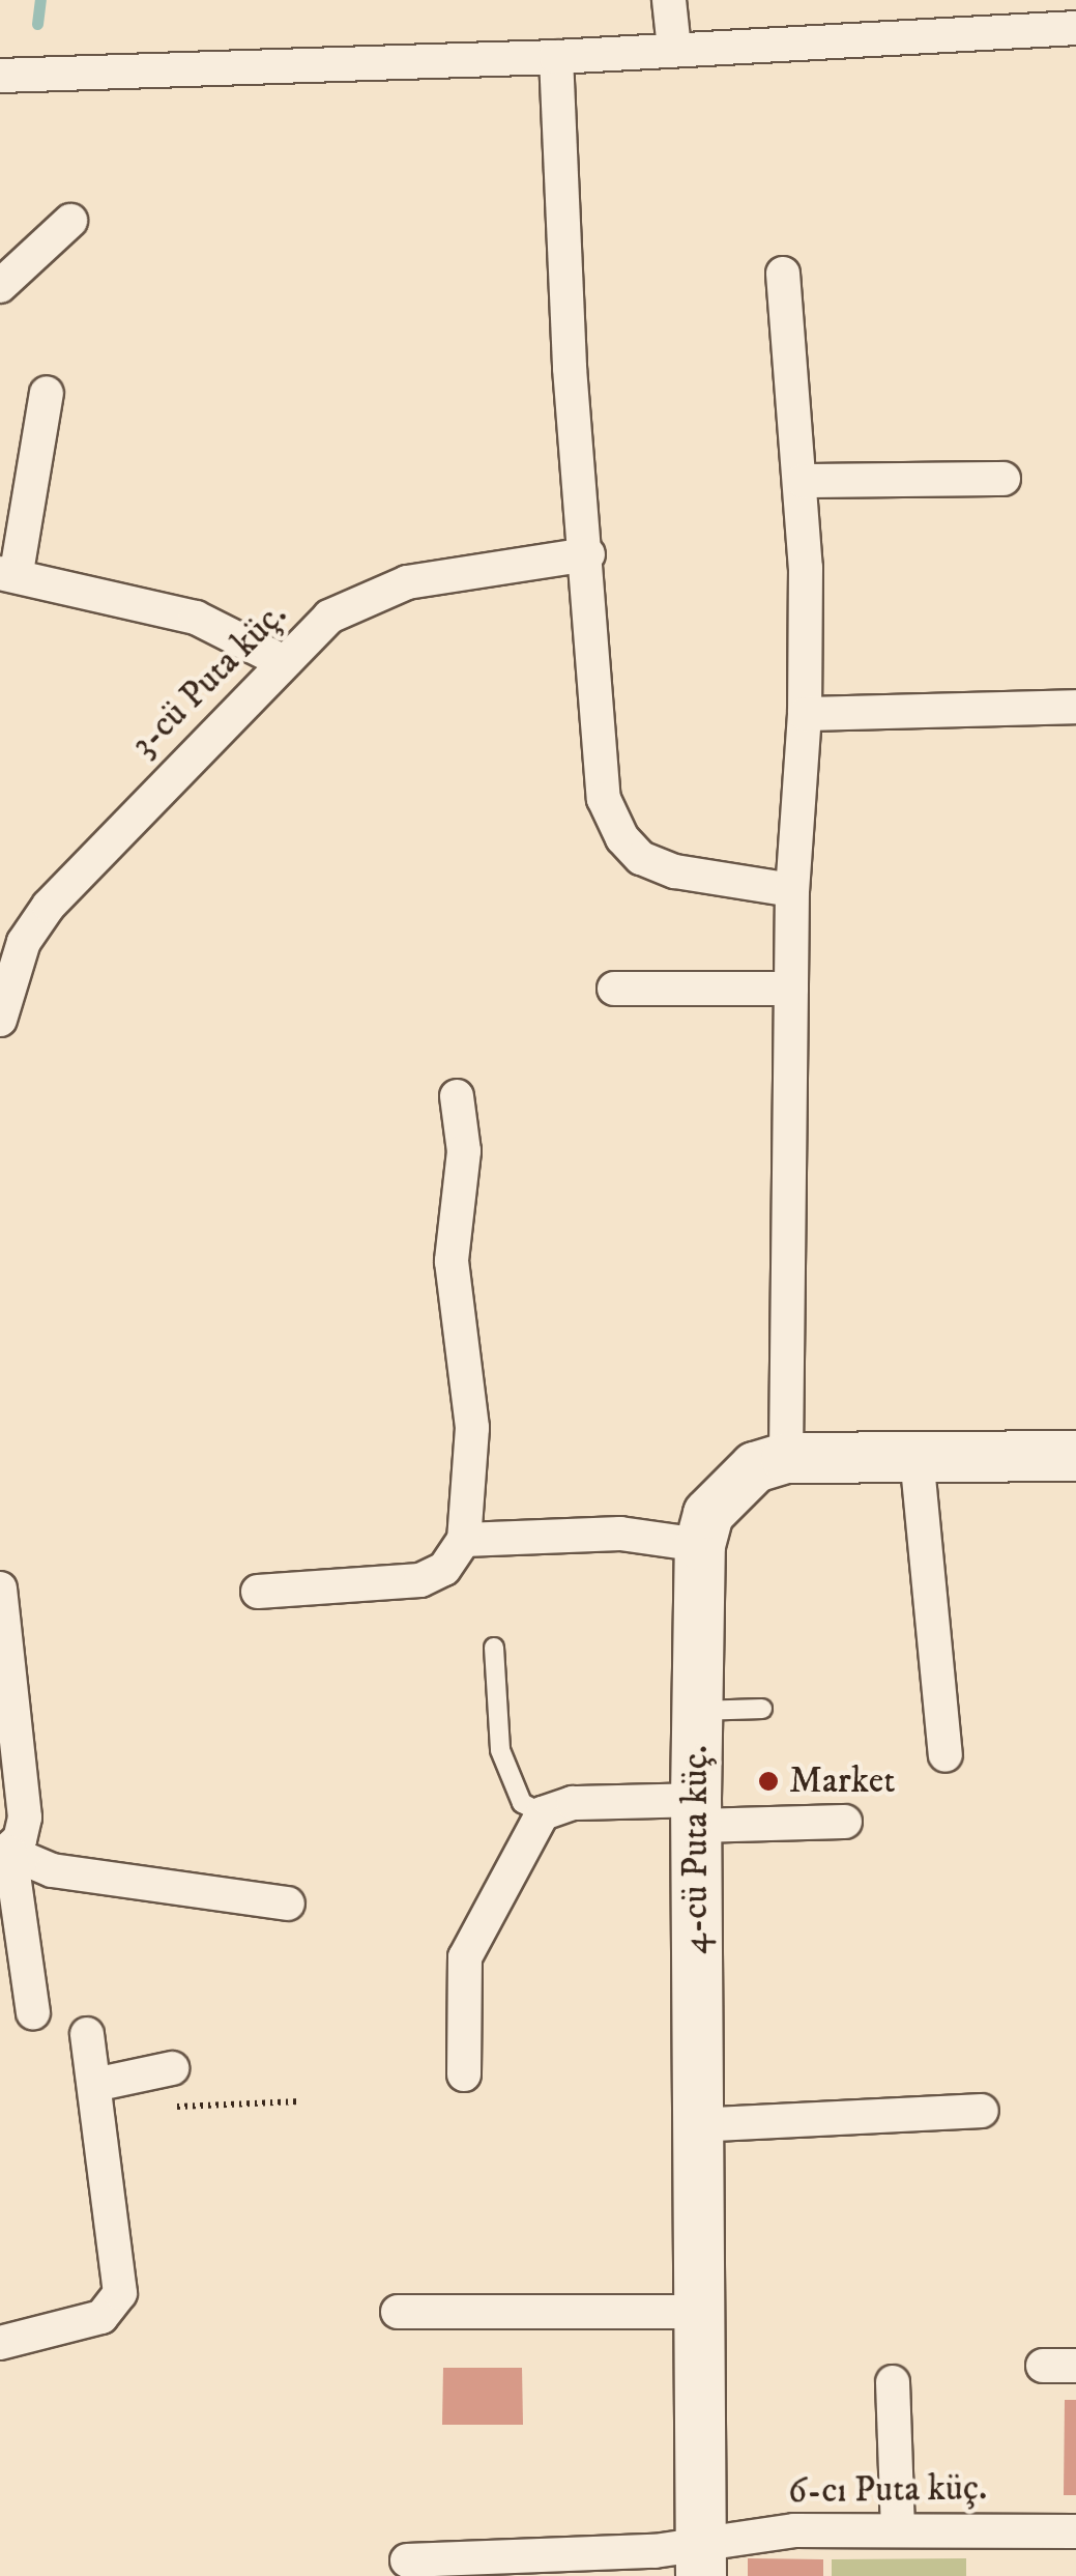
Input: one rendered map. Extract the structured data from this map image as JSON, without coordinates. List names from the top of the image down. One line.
{"streets":{"street":["3-cü Puta küç.","4-cü Puta küç.","6-cı Puta küç."]},"crossings":[["4-cü Puta küç.","6-cı Puta küç."]],"places":["Market"]}
